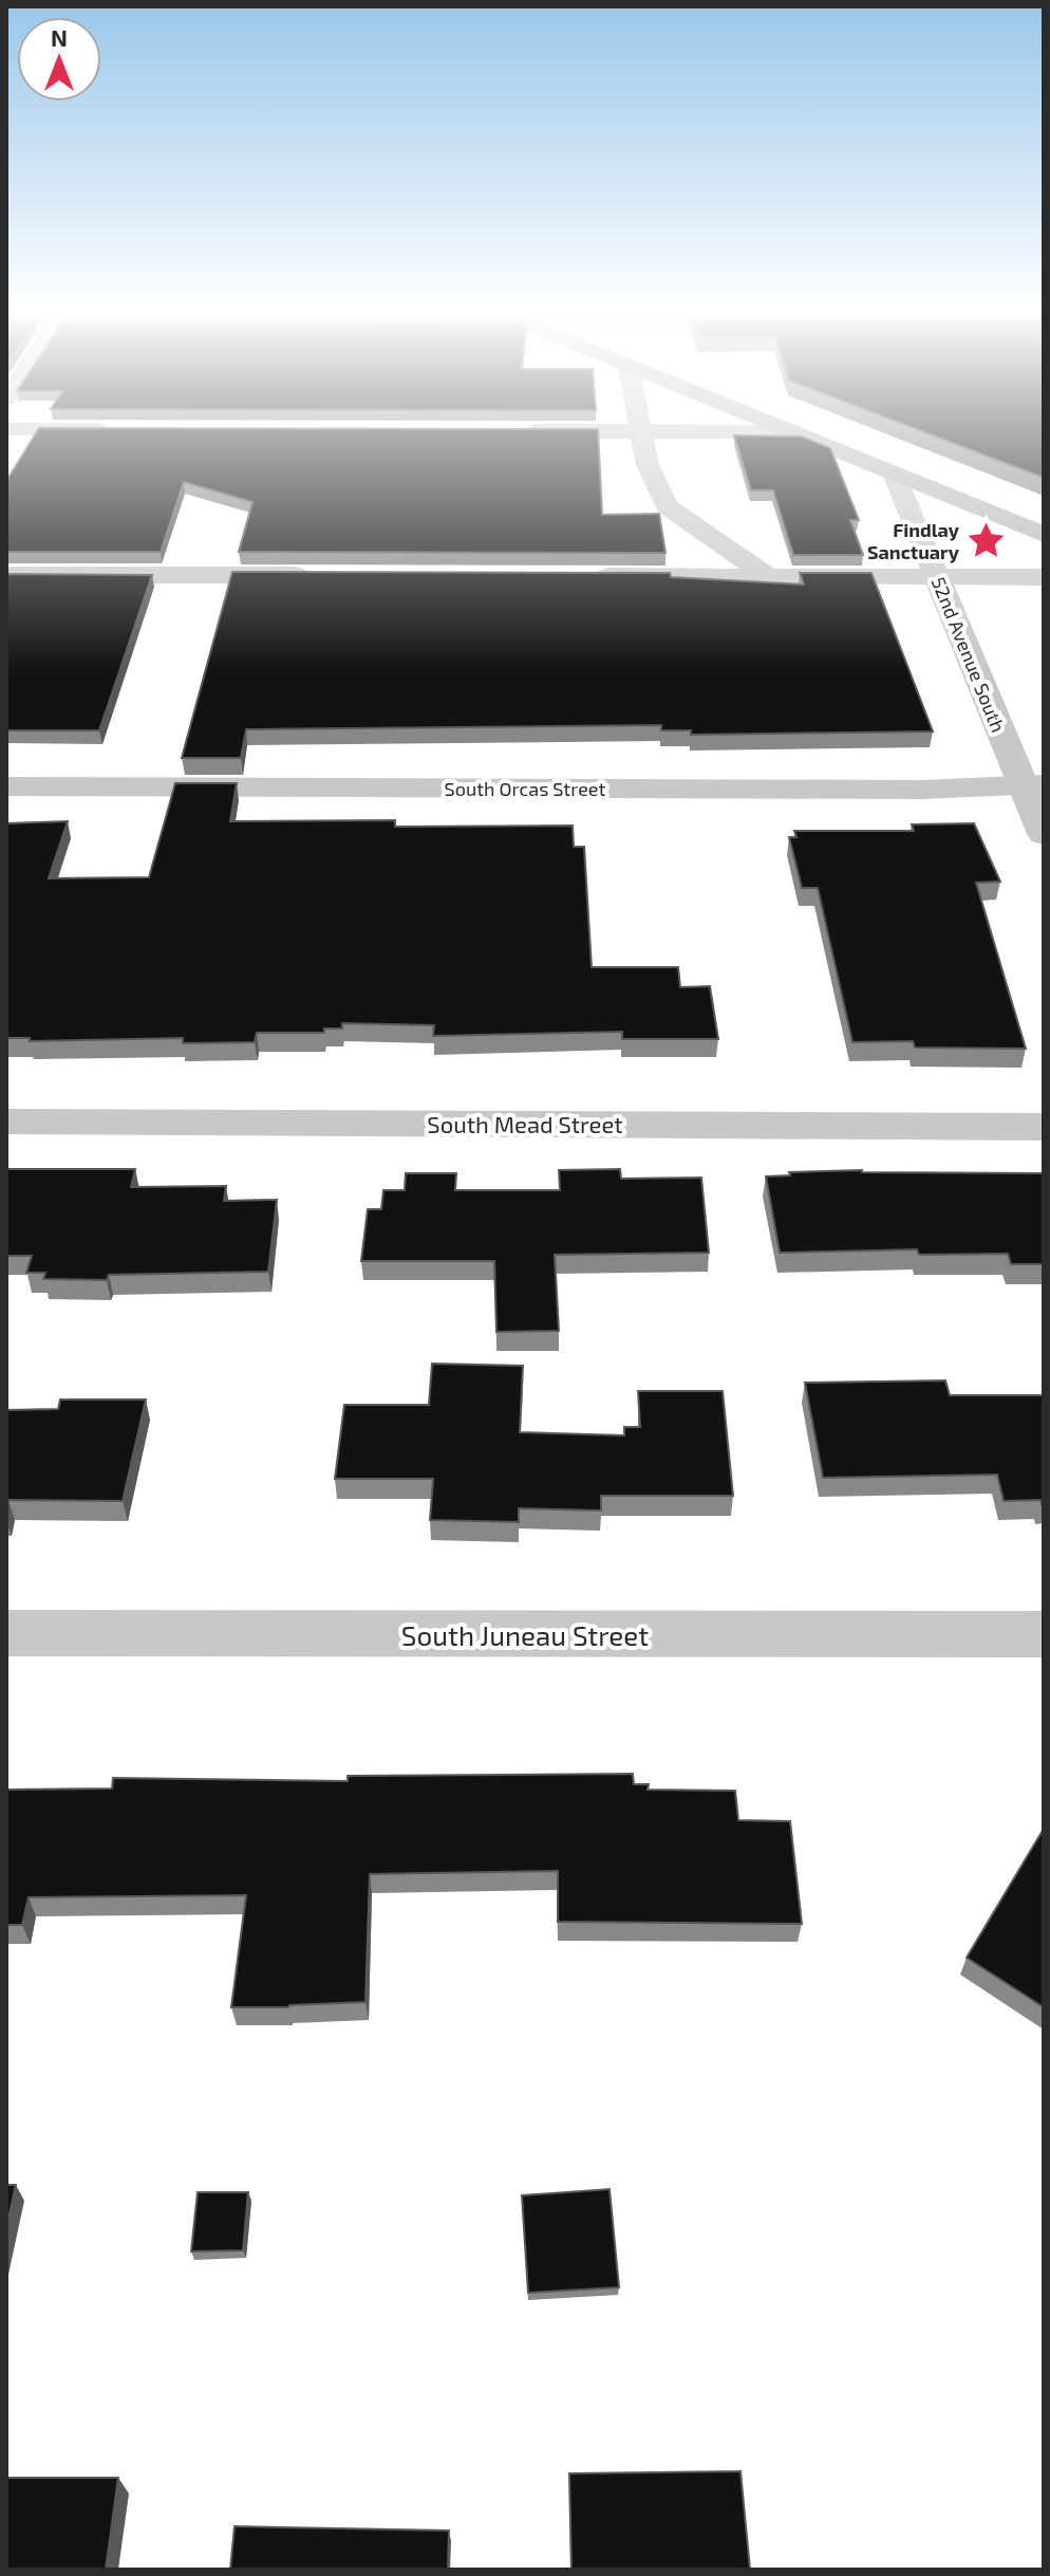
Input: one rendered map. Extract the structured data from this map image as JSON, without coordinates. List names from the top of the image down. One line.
{"streets":{"street":["52nd Avenue South","South Orcas Street","South Mead Street","South Juneau Street"]},"crossings":[["52nd Avenue South","South Orcas Street"]],"places":{"place":["Findlay Sanctuary"]},"north":"top"}
